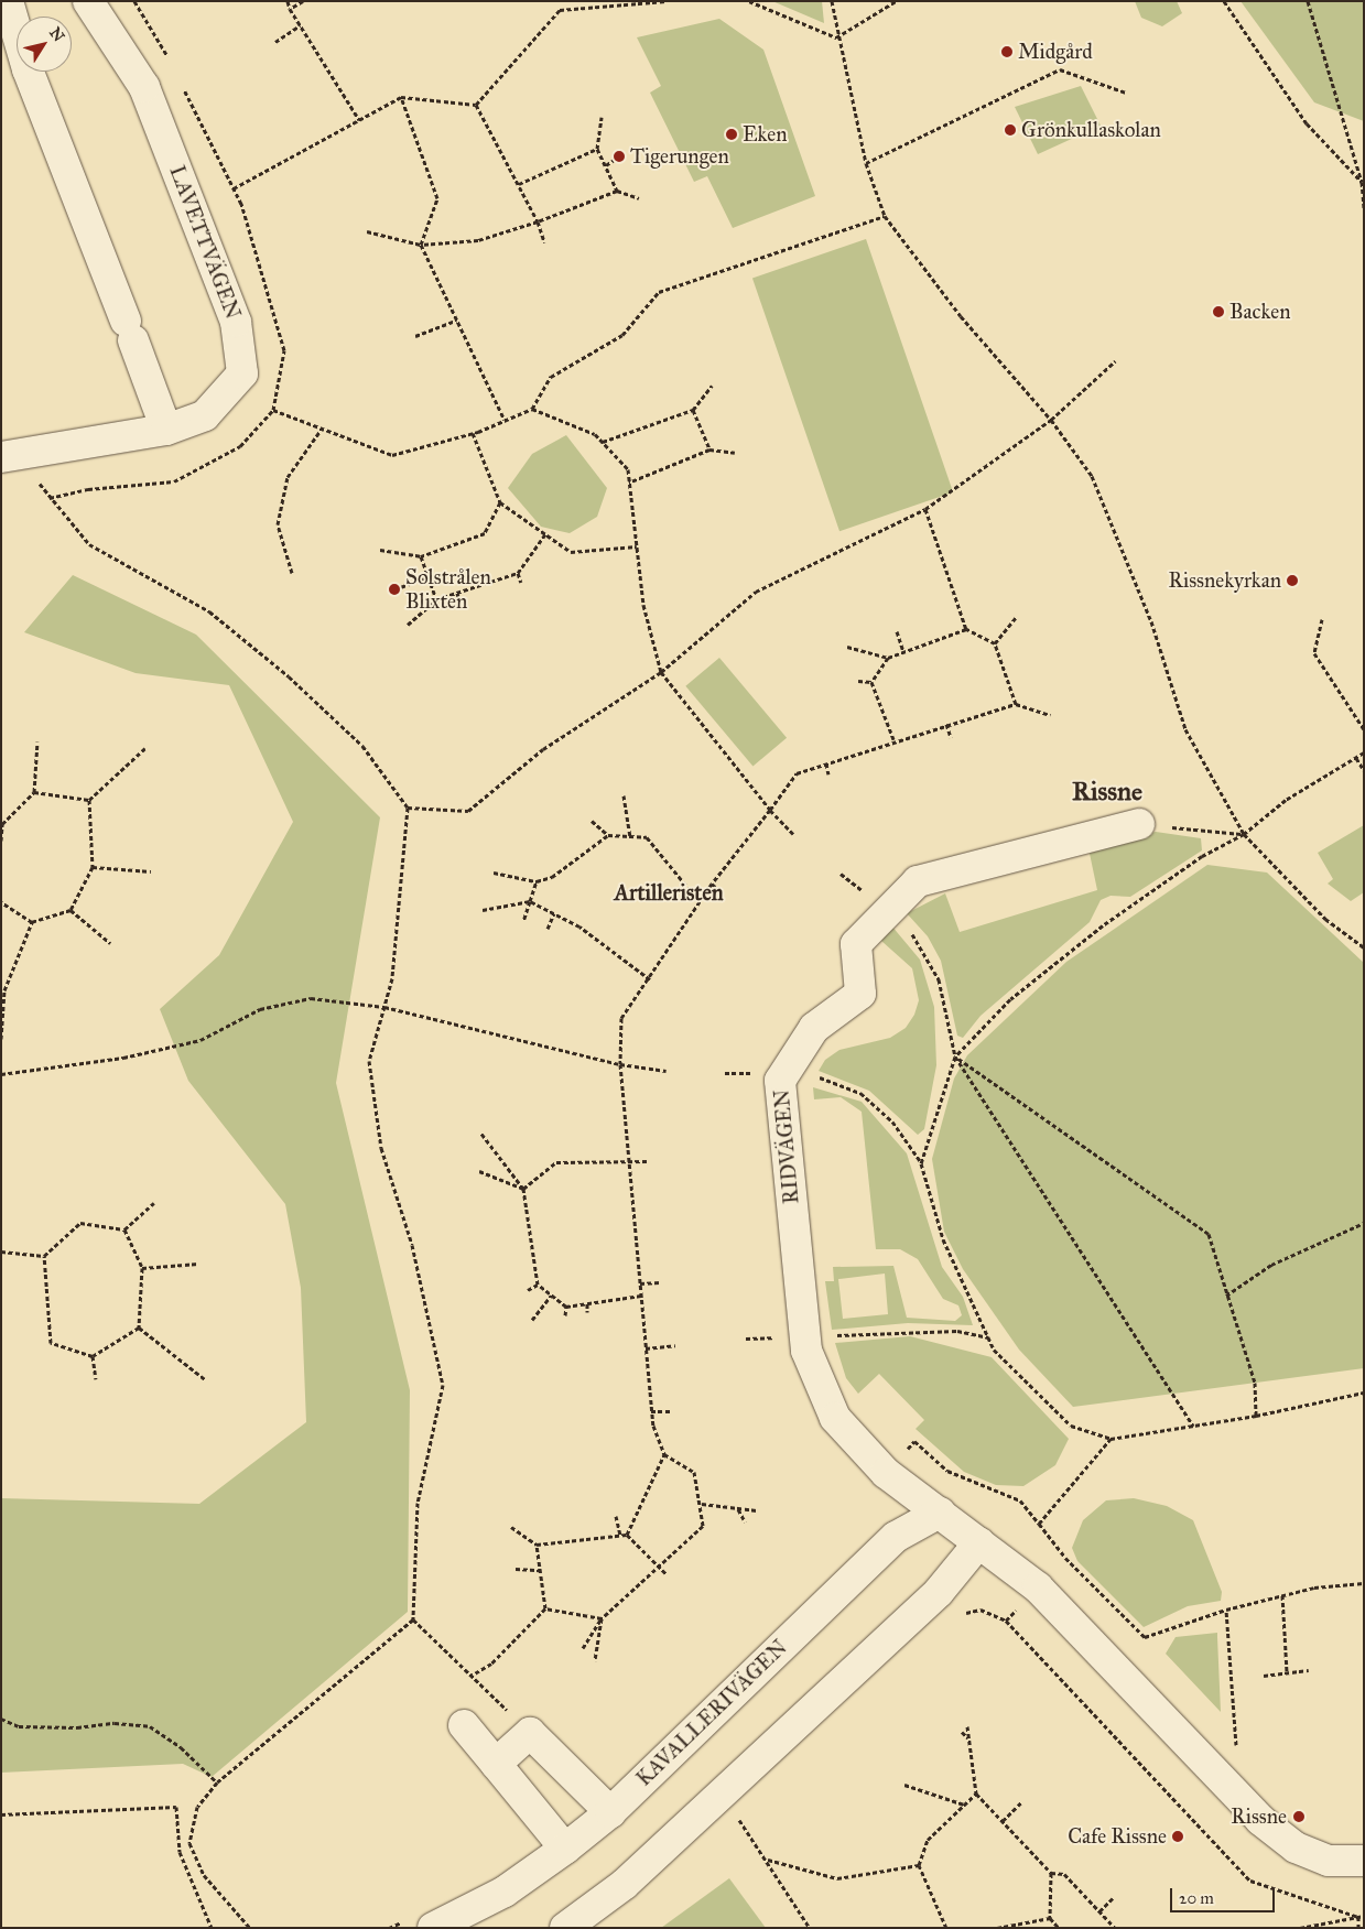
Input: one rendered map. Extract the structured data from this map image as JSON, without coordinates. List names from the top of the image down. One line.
{"streets":{"street":["LAVETTVÄGEN","RIDVÄGEN","KAVALLERIVÄGEN"]},"crossings":[["RIDVÄGEN","KAVALLERIVÄGEN"]],"districts":["Rissne","Artilleristen"],"places":["Midgård","Grönkullaskolan","Eken","Tigerungen","Backen","Rissnekyrkan","Solstrålen Blixten","Rissne","Cafe Rissne"],"scale_bar":"20 m","north":"top right"}
